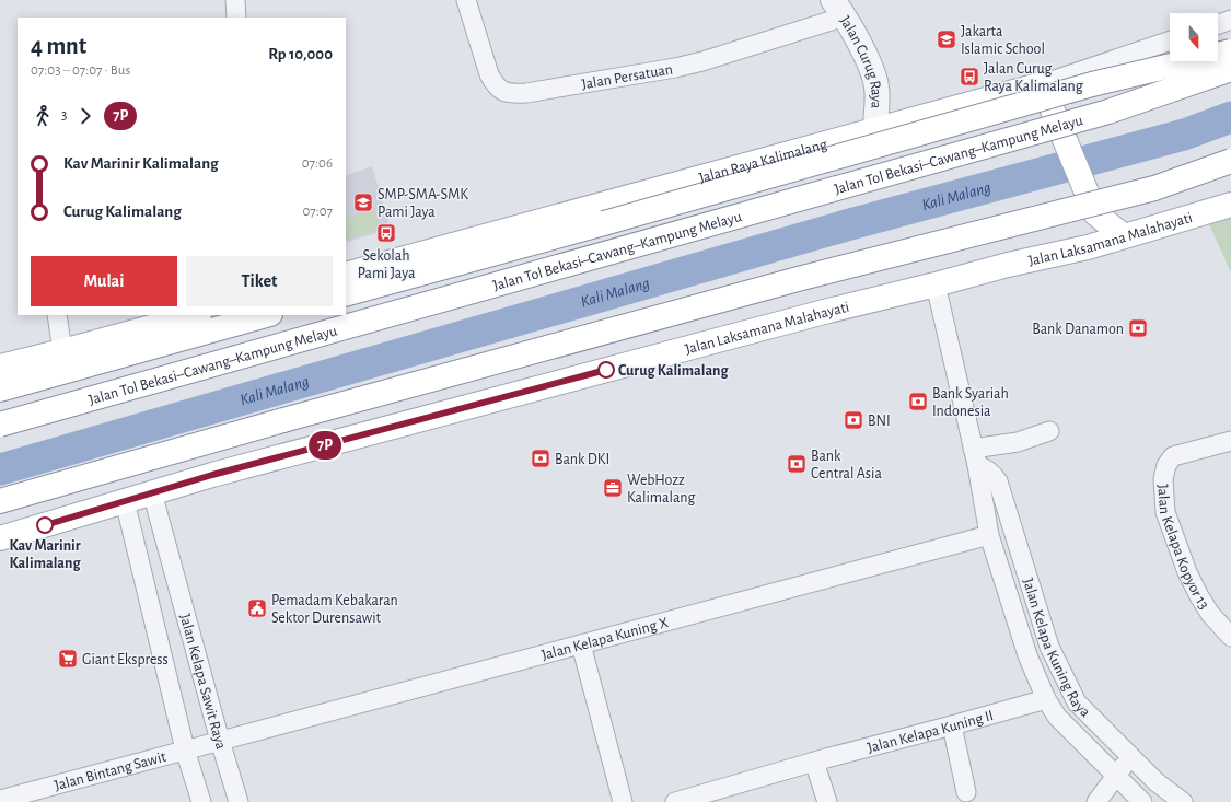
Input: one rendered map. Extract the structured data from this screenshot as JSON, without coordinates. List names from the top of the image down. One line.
{"streets":{"main road":["Jalan Tol Bekasi–Cawang–Kampung Melayu","Jalan Raya Kalimalang","Jalan Laksamana Malahayati"],"street":["Jalan Curug Raya","Jalan Persatuan","Jalan Kelapa Kopyor 13","Jalan Kelapa Kuning X","Jalan Kelapa Kuning Raya","Jalan Kelapa Sawit Raya","Jalan Kelapa Kuning II","Jalan Bintang Sawit"]},"crossings":[["Jalan Curug Raya","Jalan Persatuan"],["Jalan Curug Raya","Jalan Raya Kalimalang"],["Jalan Laksamana Malahayati","Jalan Kelapa Kuning Raya"],["Jalan Laksamana Malahayati","Jalan Kelapa Sawit Raya"],["Jalan Kelapa Kuning X","Jalan Kelapa Kuning Raya"],["Jalan Kelapa Kuning X","Jalan Kelapa Sawit Raya"],["Jalan Kelapa Kuning X","Jalan Bintang Sawit"],["Jalan Kelapa Kuning Raya","Jalan Kelapa Kuning II"],["Jalan Kelapa Sawit Raya","Jalan Bintang Sawit"]],"water":["Kali Malang"],"places":{"school or university":["Jakarta Islamic School","SMP-SMA-SMK Pami Jaya"],"bus stop":["Jalan Curug Raya Kalimalang","Sekolah Pami Jaya"],"bank":["Bank Danamon","Bank Syariah Indonesia","BNI","Bank DKI","Bank Central Asia"],"other":["Curug Kalimalang","Kav Marinir Kalimalang"],"office":["WebHozz Kalimalang"],"public building":["Pemadam Kebakaran Sektor Durensawit"],"supermarket":["Giant Ekspress"]},"lines":["bus line 7P"],"north":"bottom","page":{"on_map":"7P","heading":["4 mnt","07:03 – 07:07 · Bus","Rp 10,000"],"legs":["3","7P"],"list":[{"name":"Kav Marinir Kalimalang","value":"07:06"},{"name":"Curug Kalimalang","value":"07:07"}],"buttons":["Mulai","Tiket"]}}
